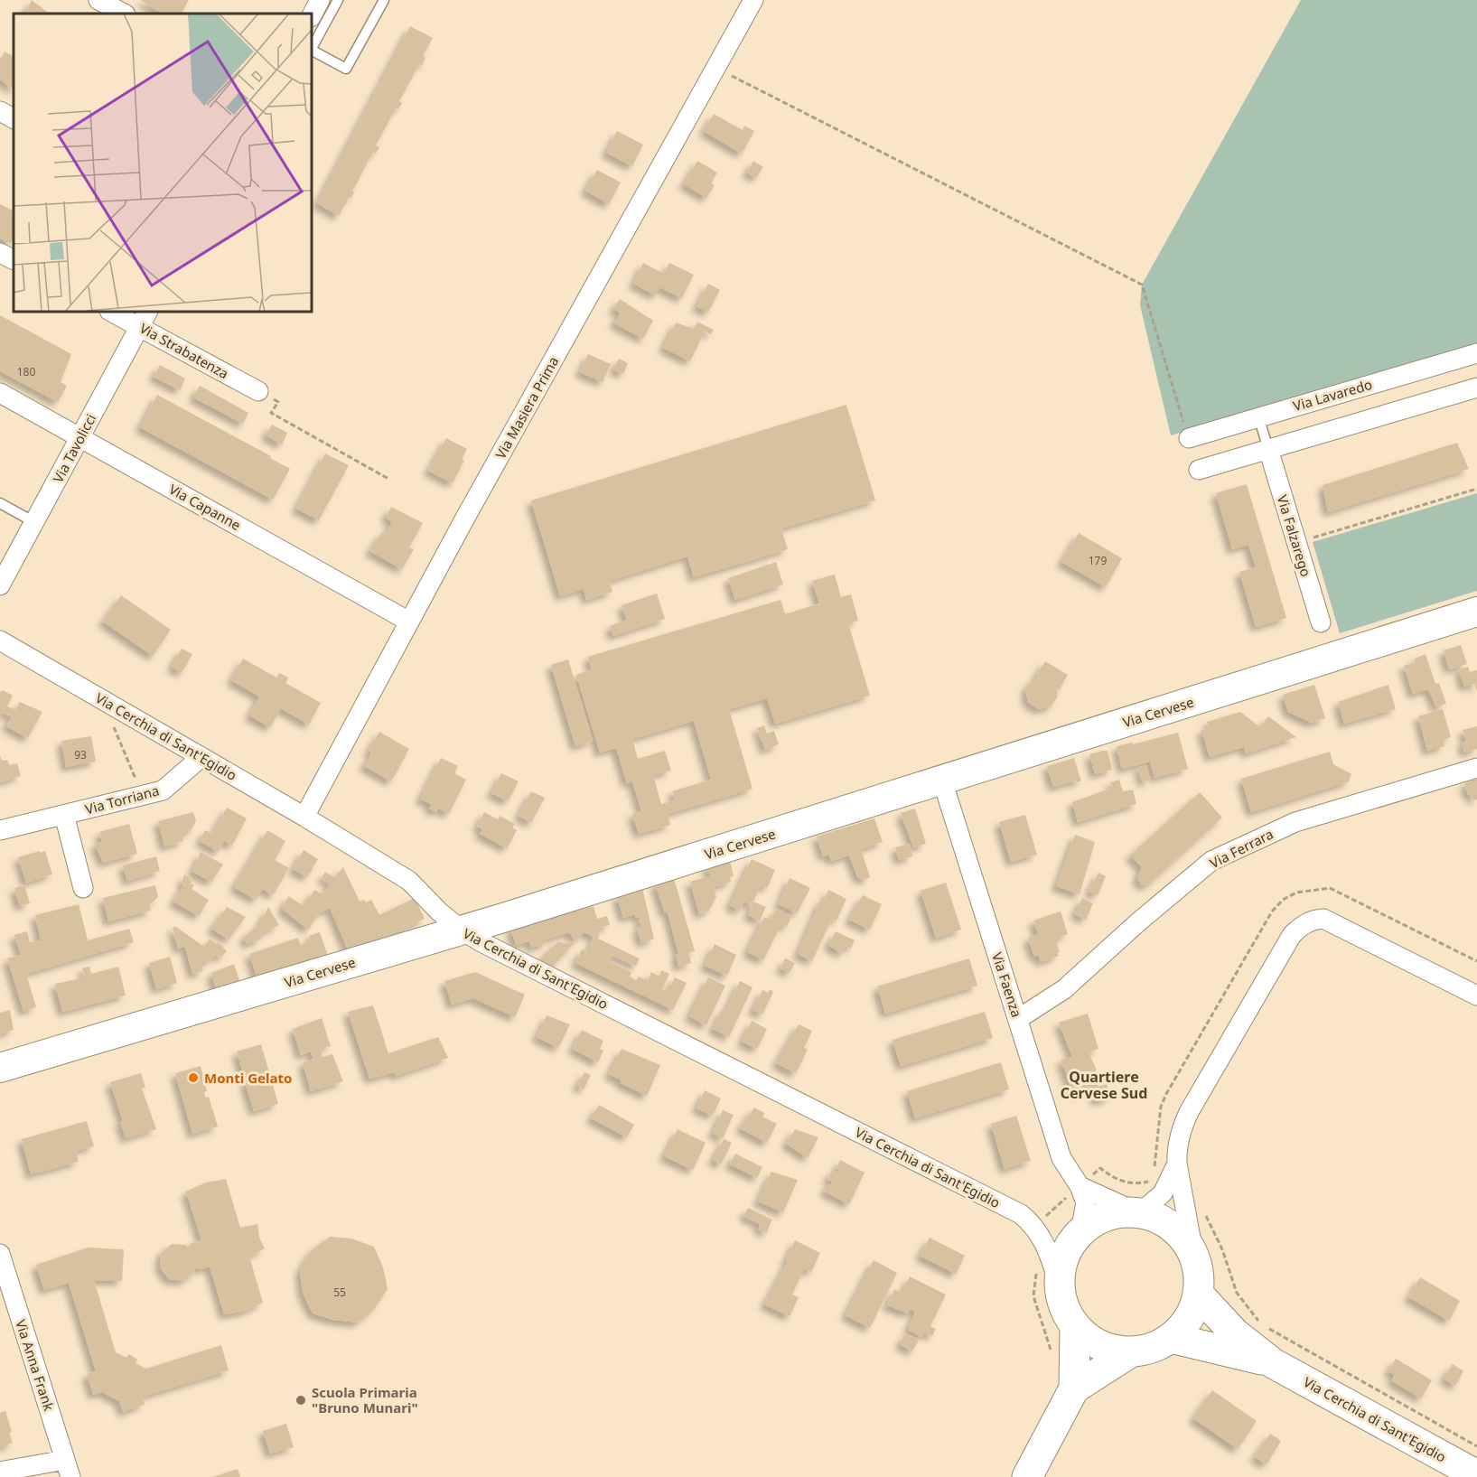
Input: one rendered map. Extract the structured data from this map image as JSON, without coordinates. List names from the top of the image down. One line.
{"streets":{"main road":["Via Cervese","Via Cerchia di Sant'Egidio"],"street":["Via Strabatenza","Via Lavaredo","Via Masiera Prima","Via Tavolicci","Via Capanne","Via Falzarego","Via Torriana","Via Ferrara","Via Faenza","Via Anna Frank"]},"crossings":[["Via Strabatenza","Via Tavolicci"],["Via Masiera Prima","Via Capanne"],["Via Masiera Prima","Via Cerchia di Sant'Egidio"],["Via Tavolicci","Via Capanne"],["Via Cervese","Via Cerchia di Sant'Egidio"],["Via Cervese","Via Faenza"],["Via Cerchia di Sant'Egidio","Via Torriana"],["Via Ferrara","Via Faenza"]],"districts":["Quartiere Cervese Sud"],"places":["Monti Gelato","Scuola Primaria \"Bruno Munari\""],"house_numbers":["180","179","93","55"]}
